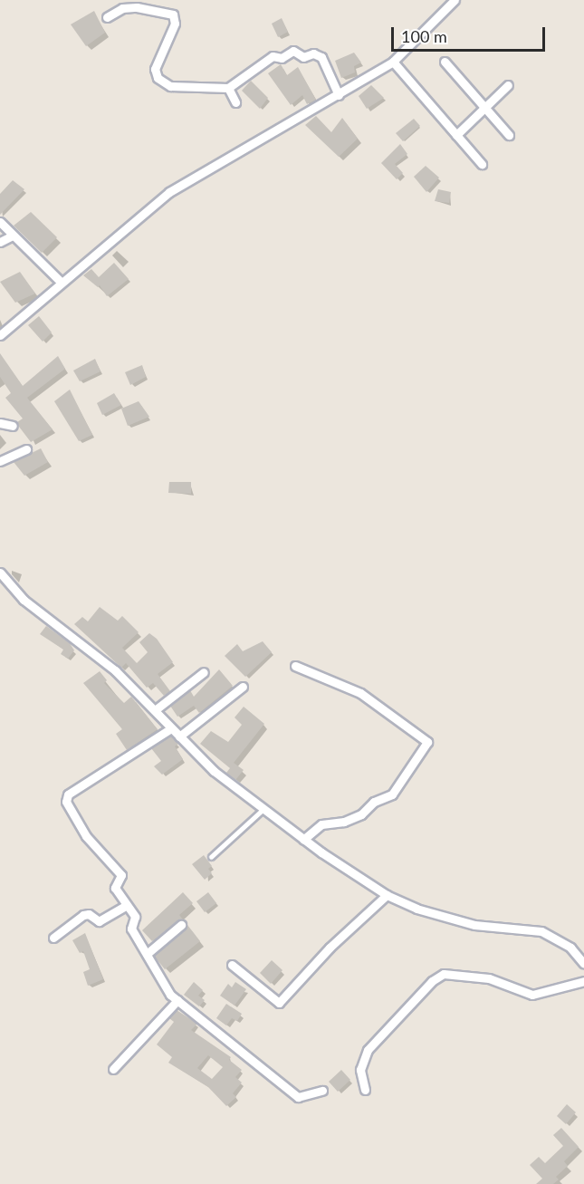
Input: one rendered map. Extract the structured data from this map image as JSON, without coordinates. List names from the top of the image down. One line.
{"scale_bar":"100 m"}
